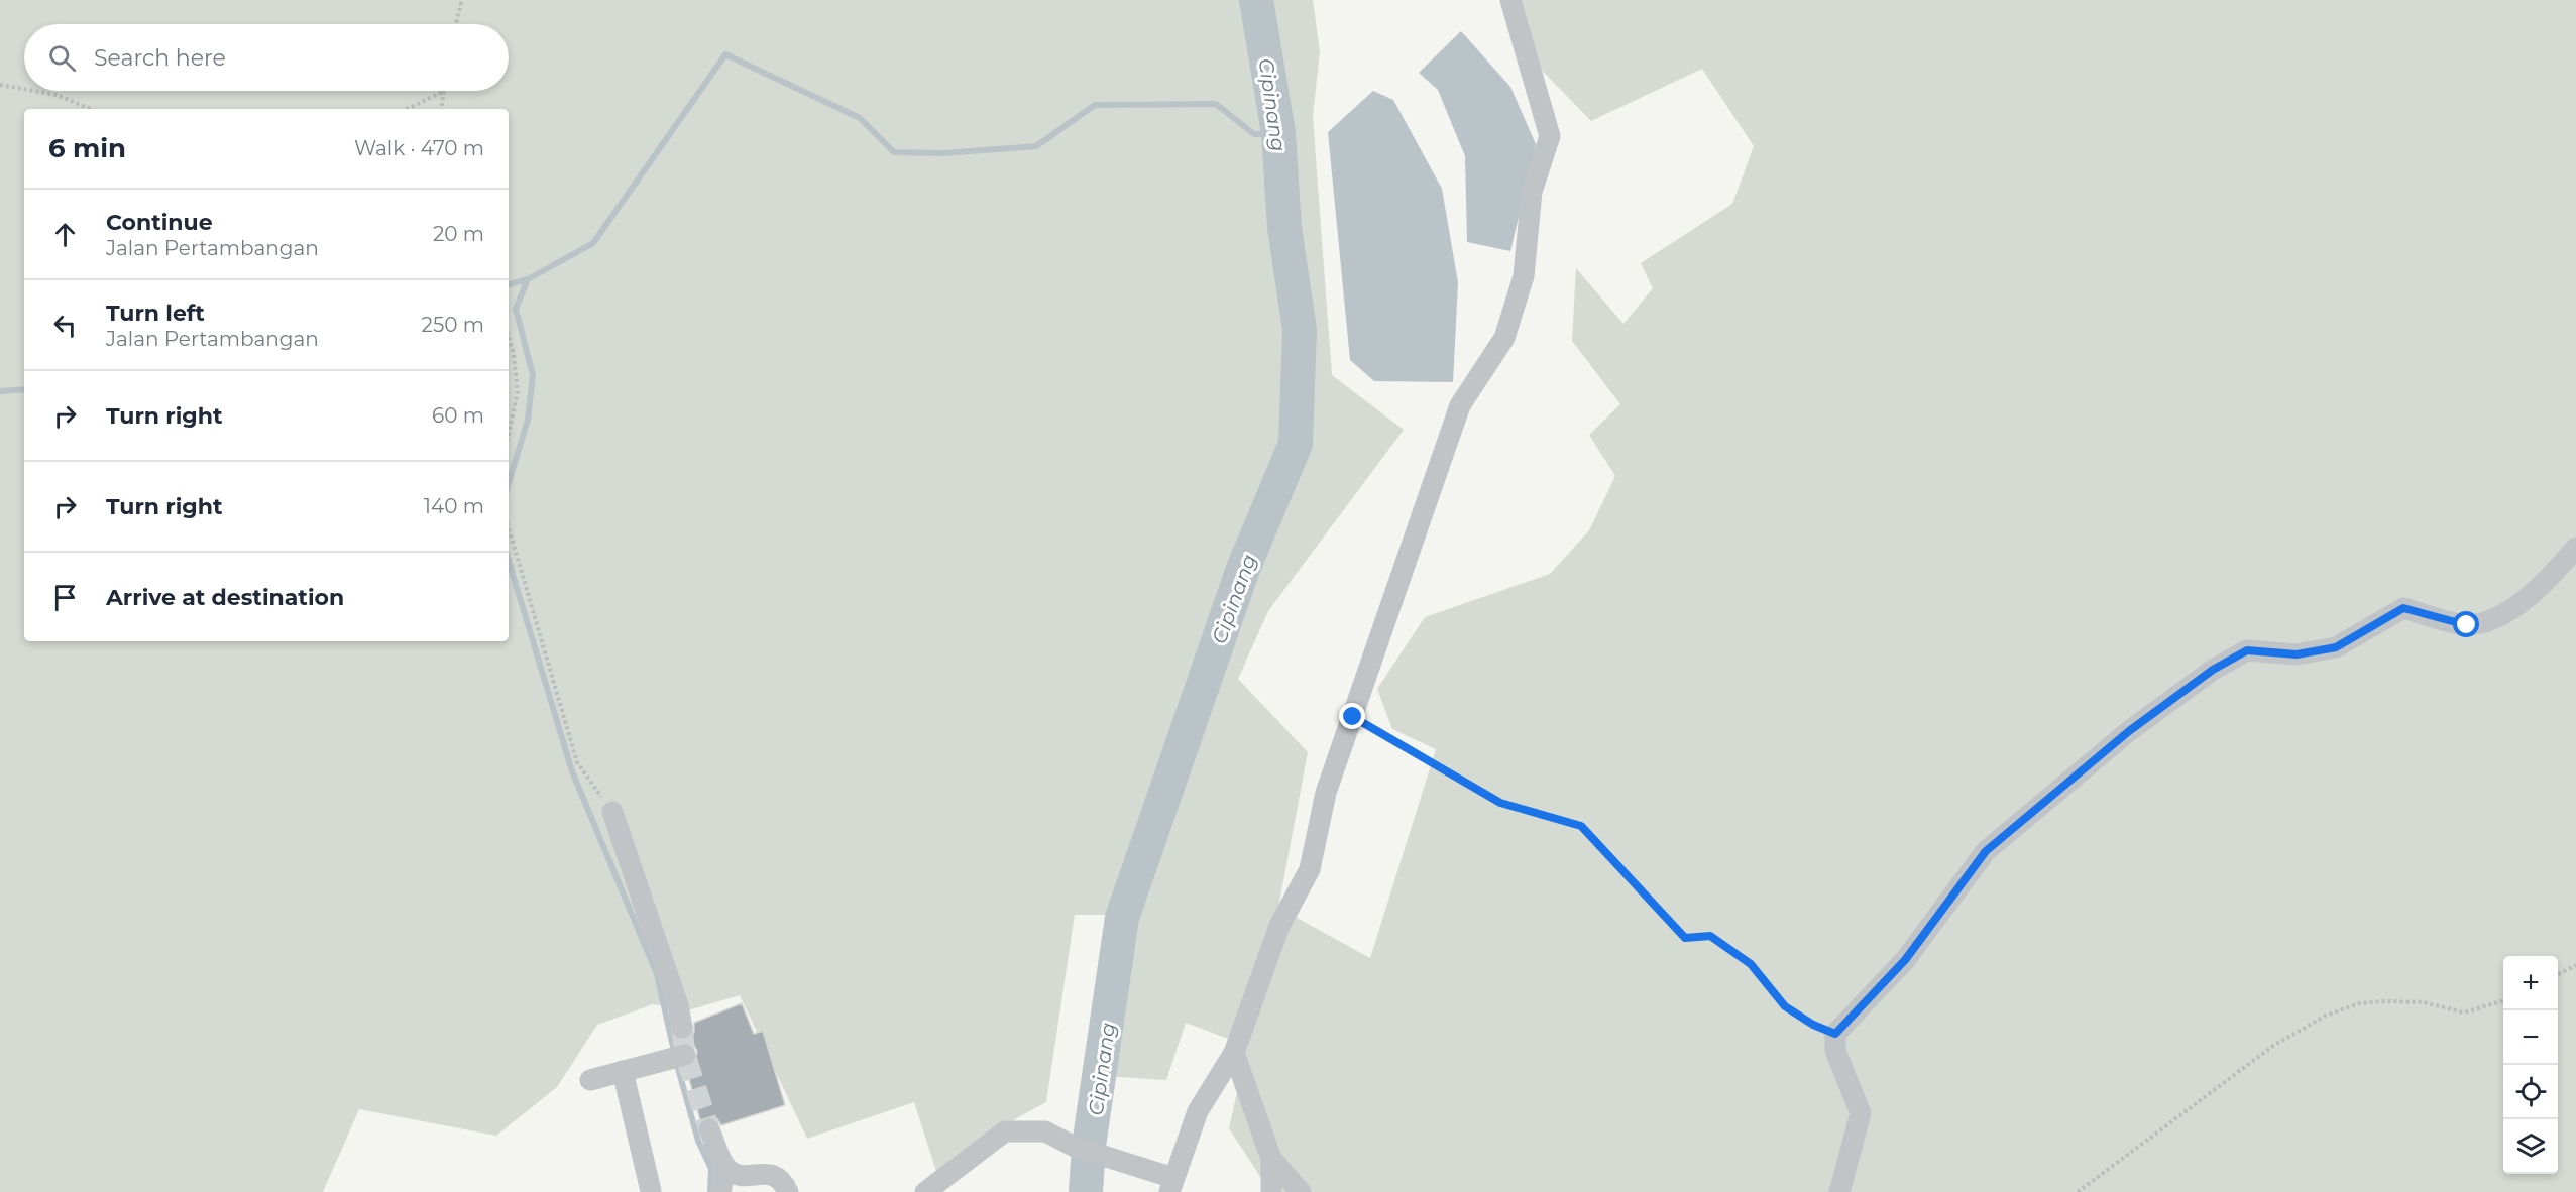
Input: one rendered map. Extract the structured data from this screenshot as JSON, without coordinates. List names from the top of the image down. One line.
{"water":["Cipinang"],"page":{"search":"Search here","heading":["6 min","Walk · 470 m"],"list":[["Continue","Jalan Pertambangan","20 m"],["Turn left","Jalan Pertambangan","250 m"],["Turn right","60 m"],["Turn right","140 m"],"Arrive at destination"],"map_buttons":["+","−"]}}
